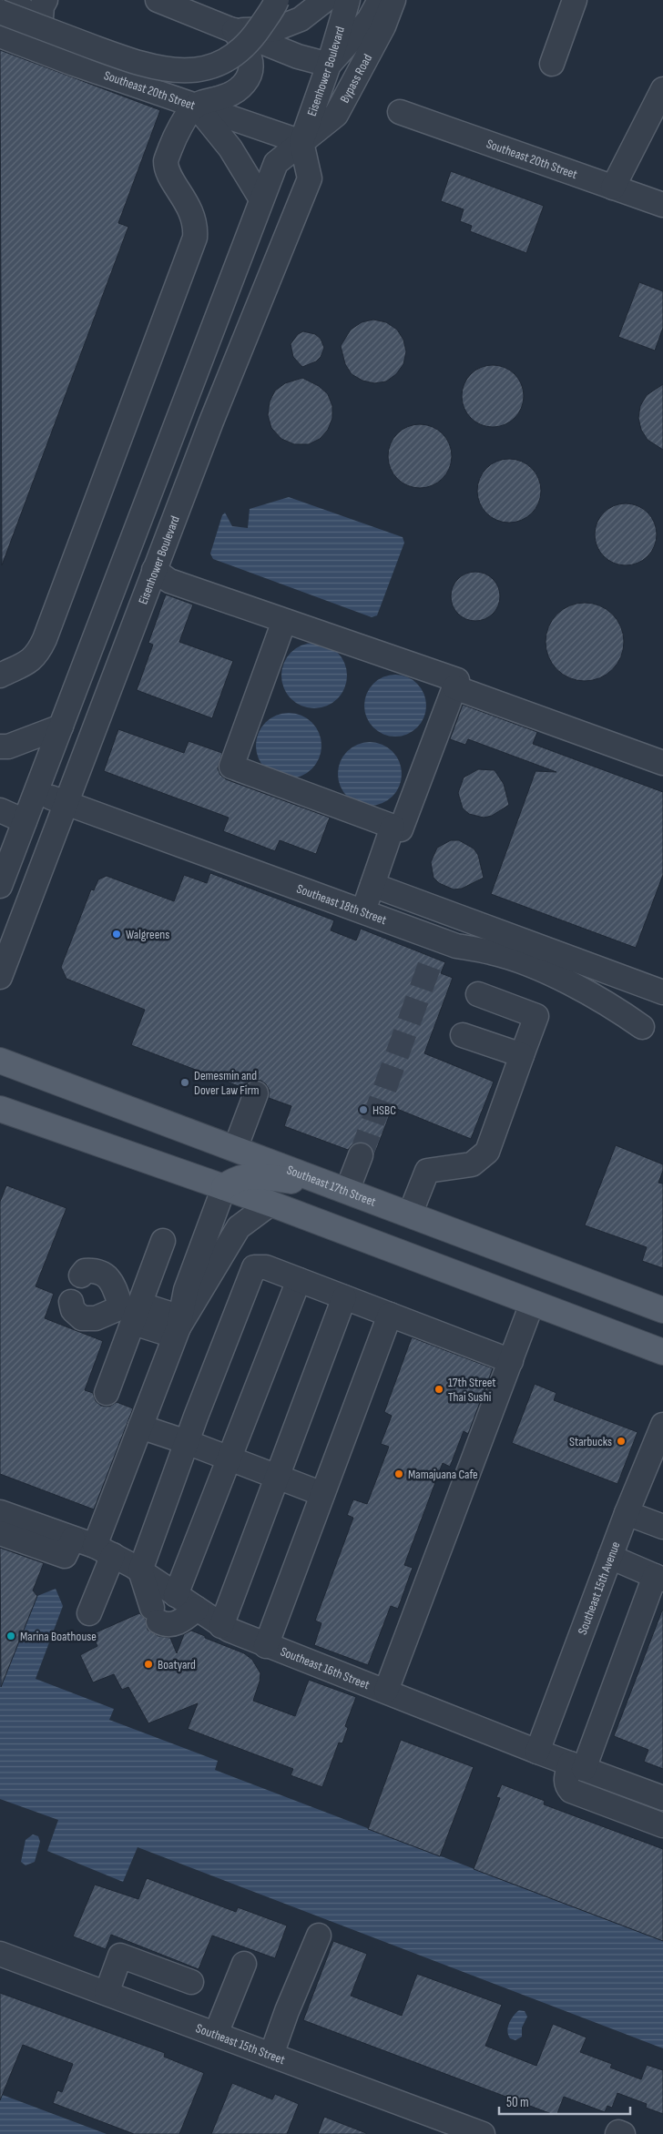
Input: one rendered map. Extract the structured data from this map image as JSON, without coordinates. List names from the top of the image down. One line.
{"streets":{"main road":["Southeast 17th Street"],"street":["Eisenhower Boulevard","Bypass Road","Southeast 20th Street","Southeast 18th Street","Southeast 15th Avenue","Southeast 16th Street","Southeast 15th Street"]},"crossings":[["Eisenhower Boulevard","Bypass Road"],["Eisenhower Boulevard","Southeast 20th Street"],["Eisenhower Boulevard","Southeast 18th Street"],["Bypass Road","Southeast 20th Street"],["Southeast 15th Avenue","Southeast 16th Street"]],"places":["Walgreens","Demesmin and Dover Law Firm","HSBC","17th Street Thai Sushi","Starbucks","Mamajuana Cafe","Marina Boathouse","Boatyard"],"scale_bar":"50 m"}
